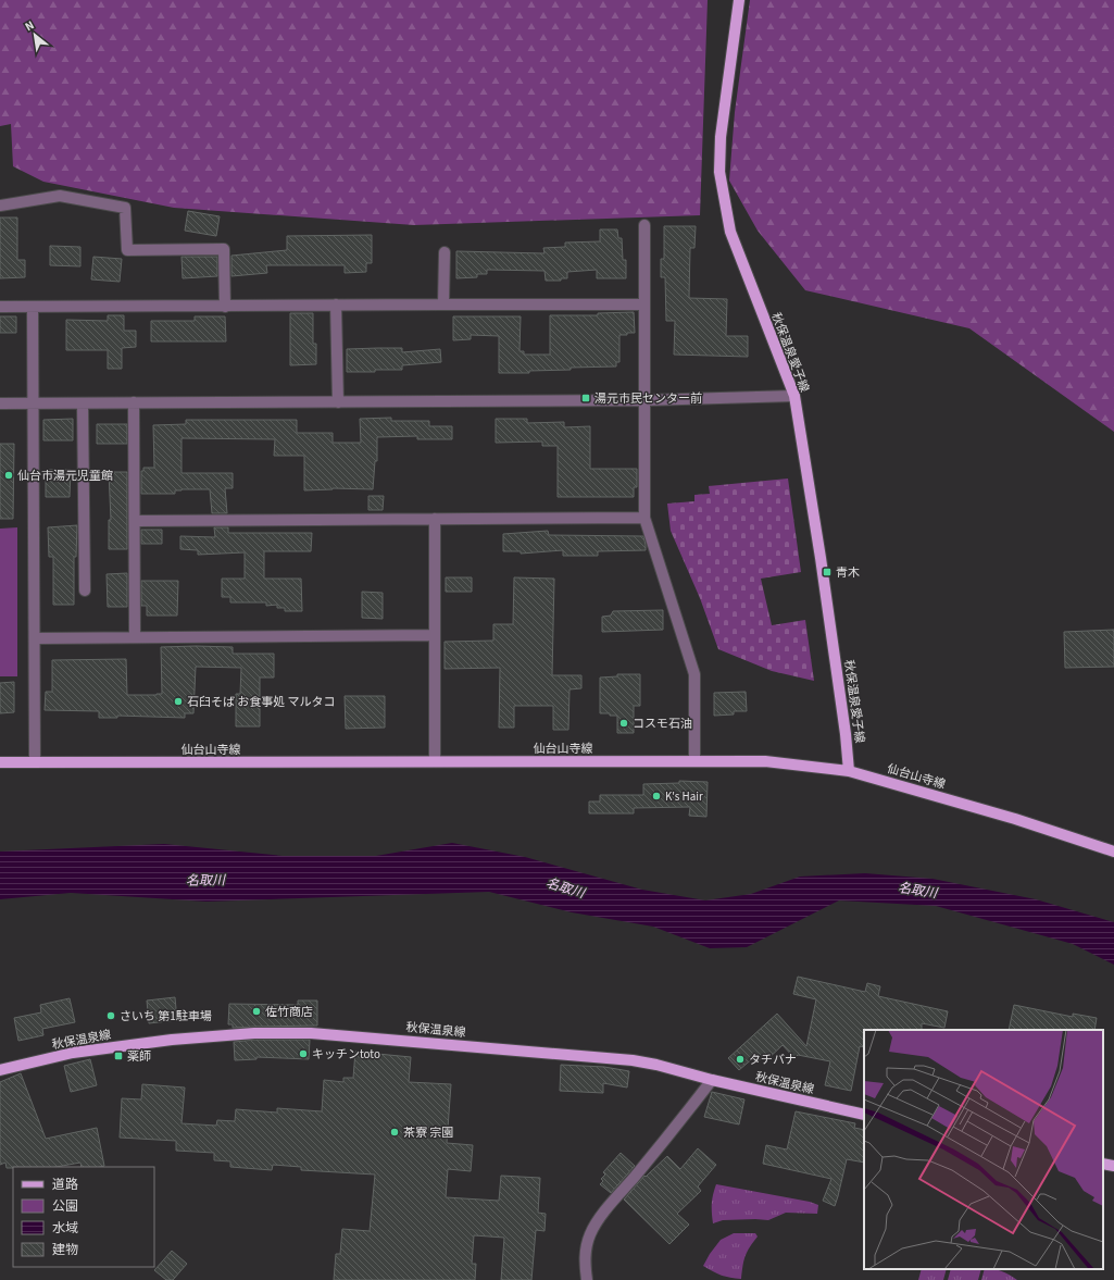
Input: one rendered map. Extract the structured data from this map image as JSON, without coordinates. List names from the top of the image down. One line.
{"streets":{"main road":["秋保温泉愛子線","仙台山寺線","秋保温泉線"]},"crossings":[["秋保温泉愛子線","仙台山寺線"]],"water":["名取川"],"places":{"transit":["湯元市民センター前","青木","薬師"],"other":["仙台市湯元児童館","石臼そば お食事処 マルタコ","コスモ石油","K's Hair","佐竹商店","さいち 第1駐車場","キッチンtoto","タチバナ","茶寮 宗園"]},"legend":["道路","公園","水域","建物"],"north":"top left"}
